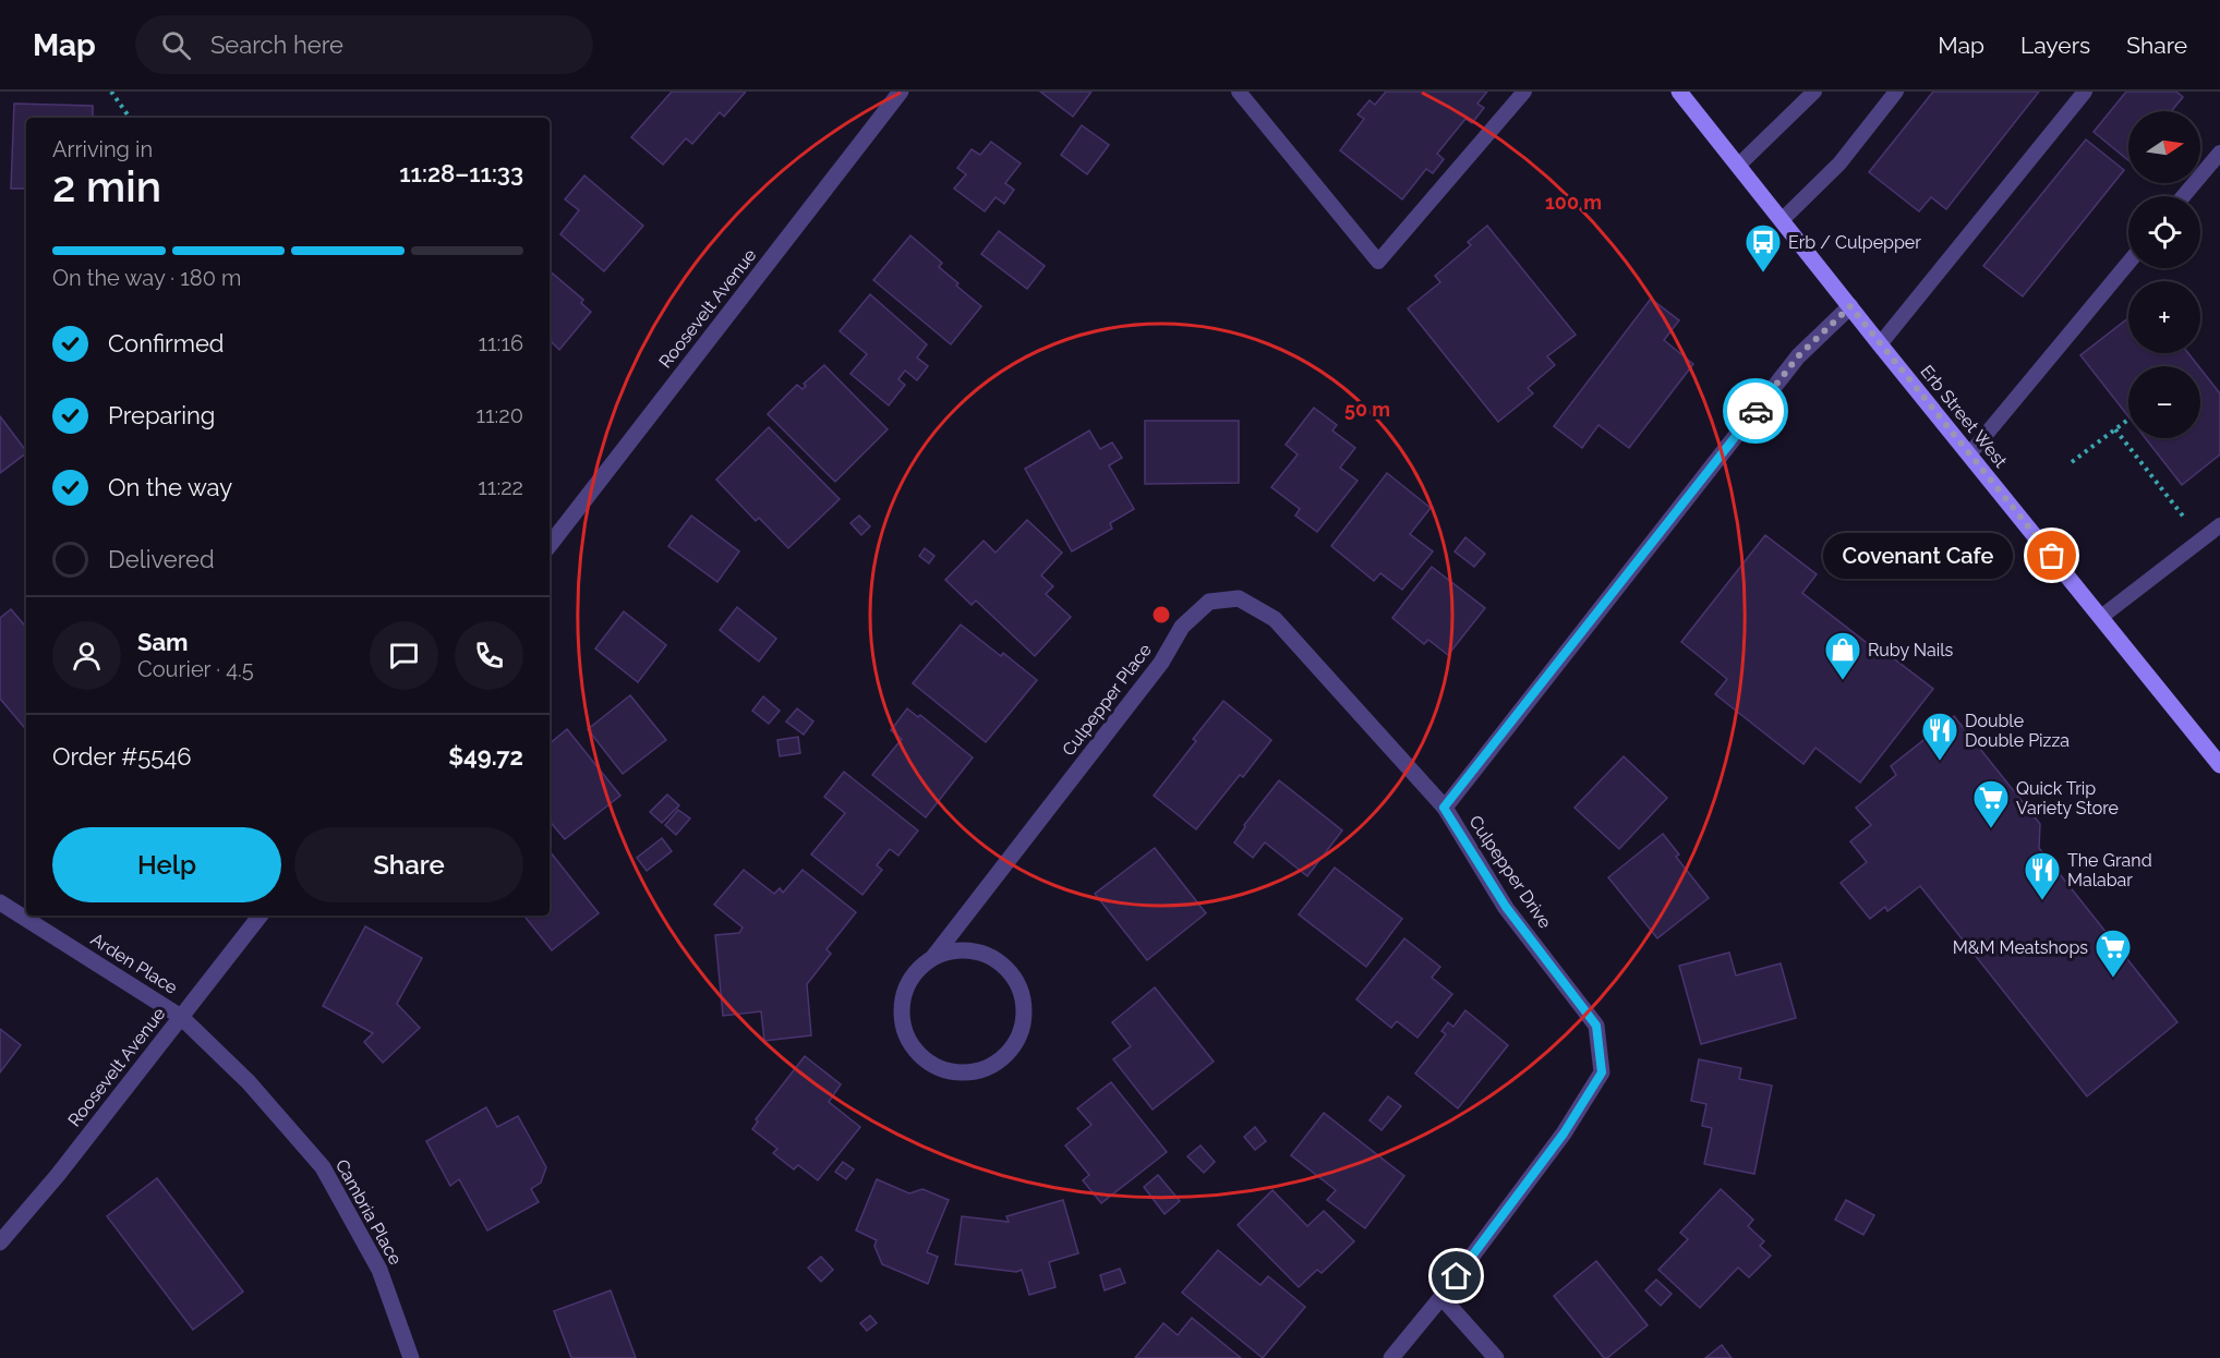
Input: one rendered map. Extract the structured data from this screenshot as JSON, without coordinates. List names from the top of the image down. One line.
{"streets":{"main road":["Erb Street West"],"street":["Roosevelt Avenue","Culpepper Place","Culpepper Drive","Arden Place","Cambria Place"]},"crossings":[["Roosevelt Avenue","Arden Place"],["Roosevelt Avenue","Cambria Place"],["Erb Street West","Culpepper Drive"],["Culpepper Place","Culpepper Drive"],["Arden Place","Cambria Place"]],"places":{"bus stop":["Erb / Culpepper"],"other":["Covenant Cafe"],"shop":["Ruby Nails"],"restaurant":["Double Double Pizza","The Grand Malabar"],"supermarket":["Quick Trip Variety Store","M&M Meatshops"]},"north":"right","page":{"header":"Map","search":"Search here","nav":["Map","Layers","Share"],"map_buttons":["+","−"],"heading":["2 min","Arriving in","11:28–11:33"],"panel":["Sam","Courier · 4.5","Order #5546","$49.72"],"bar":"On the way · 180 m","list":[["Confirmed","11:16"],["Preparing","11:20"],["On the way","11:22"],"Delivered"],"bubble":"Covenant Cafe","buttons":["Help","Share"]},"rings":["100 m","50 m"]}
